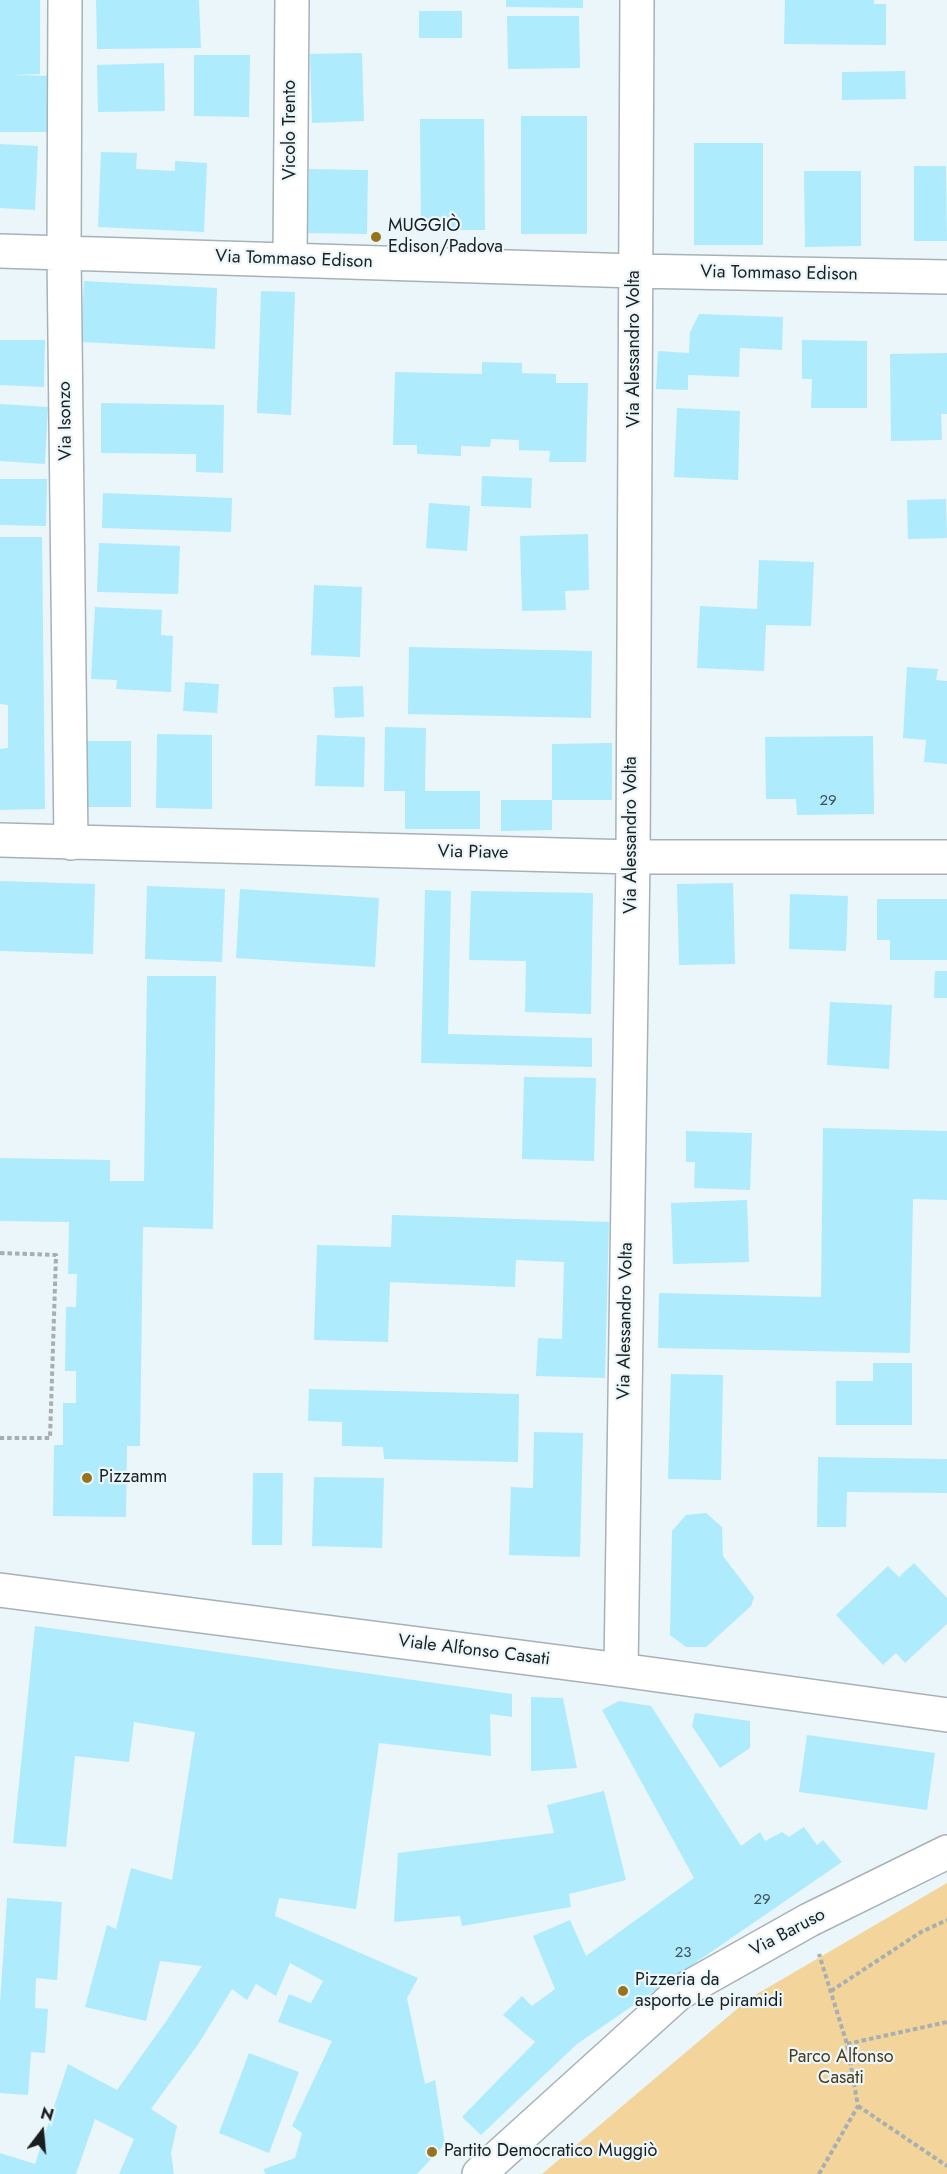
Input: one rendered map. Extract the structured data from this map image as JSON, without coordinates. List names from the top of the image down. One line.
{"streets":{"street":["Vicolo Trento","Via Tommaso Edison","Via Alessandro Volta","Via Isonzo","Via Piave","Viale Alfonso Casati","Via Baruso"]},"crossings":[["Vicolo Trento","Via Tommaso Edison"],["Via Tommaso Edison","Via Alessandro Volta"],["Via Tommaso Edison","Via Isonzo"],["Via Alessandro Volta","Via Piave"],["Via Alessandro Volta","Viale Alfonso Casati"],["Via Isonzo","Via Piave"]],"parks":["Parco Alfonso Casati"],"places":["MUGGIÒ Edison/Padova","Pizzamm","Pizzeria da asporto Le piramidi","Partito Democratico Muggiò"],"house_numbers":["29","29","23"],"north":"top"}
